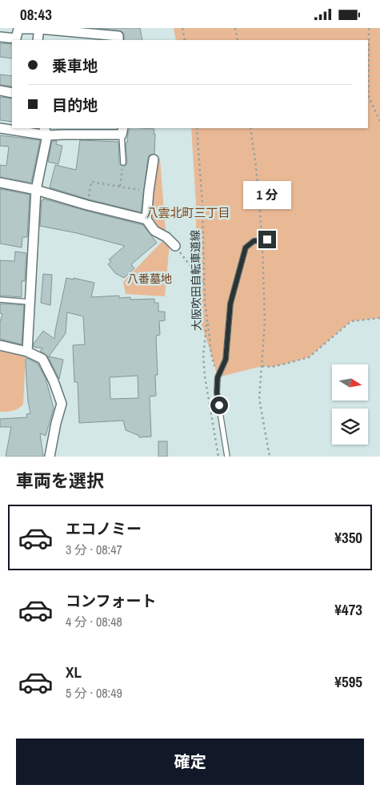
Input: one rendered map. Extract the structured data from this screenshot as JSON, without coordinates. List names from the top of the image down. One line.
{"streets":{"path":["大阪吹田自転車道線"]},"districts":["八雲北町三丁目"],"parks":["八番墓地"],"north":"right","page":{"status":"08:43","banner":["乗車地","目的地"],"bubble":"1 分","heading":"車両を選択","list":[{"name":"エコノミー","note":"3 分 · 08:47","value":"¥350"},{"name":"コンフォート","note":"4 分 · 08:48","value":"¥473"},{"name":"XL","note":"5 分 · 08:49","value":"¥595"}],"buttons":"確定"}}
